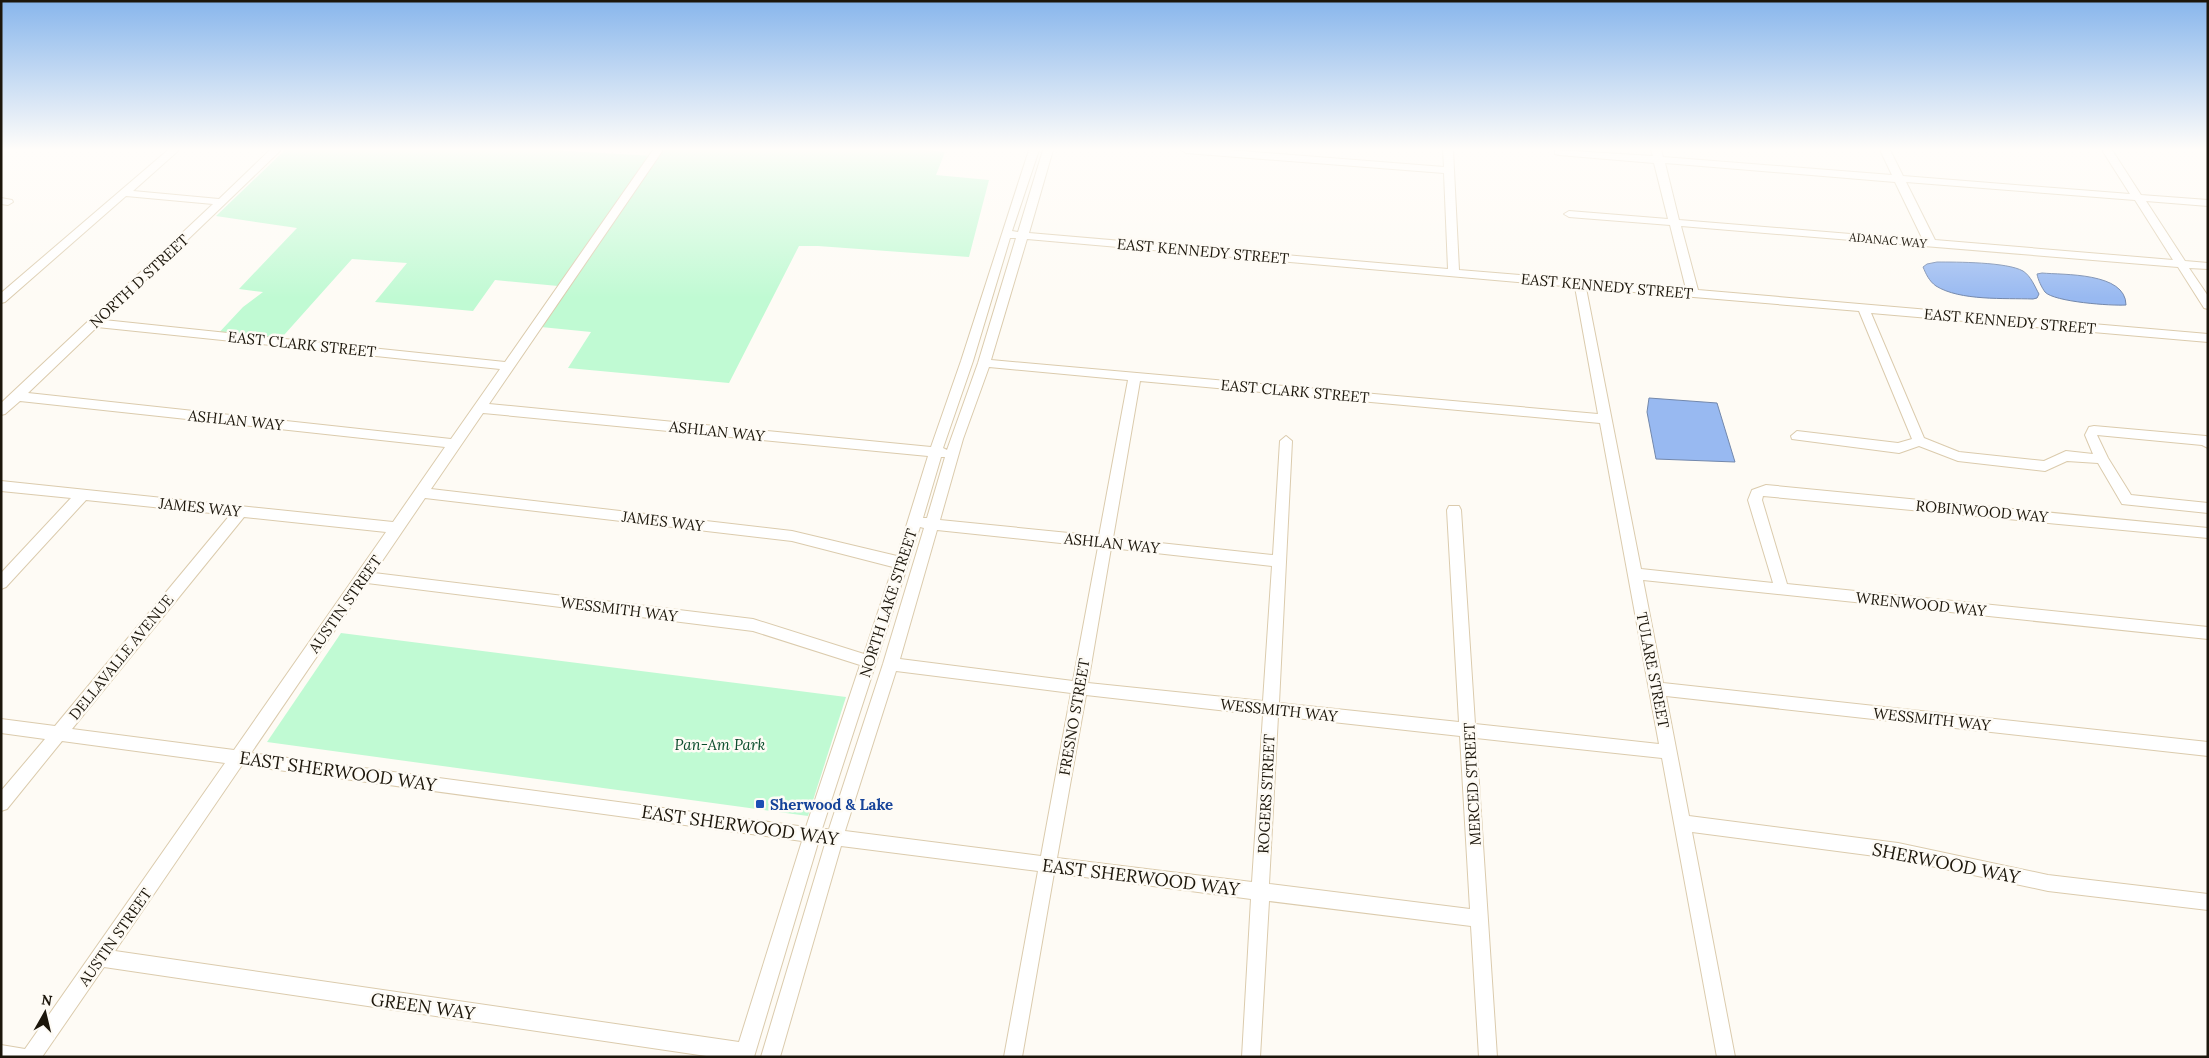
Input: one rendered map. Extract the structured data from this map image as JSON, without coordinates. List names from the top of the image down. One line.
{"streets":{"street":["ADANAC WAY","EAST KENNEDY STREET","NORTH D STREET","EAST CLARK STREET","ASHLAN WAY","JAMES WAY","ROBINWOOD WAY","NORTH LAKE STREET","AUSTIN STREET","WRENWOOD WAY","WESSMITH WAY","DELLAVALLE AVENUE","TULARE STREET","FRESNO STREET","EAST SHERWOOD WAY","MERCED STREET","ROGERS STREET","SHERWOOD WAY","GREEN WAY"]},"crossings":[["EAST KENNEDY STREET","NORTH LAKE STREET"],["EAST KENNEDY STREET","TULARE STREET"],["NORTH D STREET","EAST CLARK STREET"],["NORTH D STREET","ASHLAN WAY"],["EAST CLARK STREET","NORTH LAKE STREET"],["EAST CLARK STREET","AUSTIN STREET"],["EAST CLARK STREET","TULARE STREET"],["EAST CLARK STREET","FRESNO STREET"],["ASHLAN WAY","NORTH LAKE STREET"],["ASHLAN WAY","AUSTIN STREET"],["ASHLAN WAY","FRESNO STREET"],["ASHLAN WAY","ROGERS STREET"],["JAMES WAY","NORTH LAKE STREET"],["JAMES WAY","AUSTIN STREET"],["JAMES WAY","DELLAVALLE AVENUE"],["ROBINWOOD WAY","WRENWOOD WAY"],["NORTH LAKE STREET","WESSMITH WAY"],["NORTH LAKE STREET","EAST SHERWOOD WAY"],["NORTH LAKE STREET","GREEN WAY"],["AUSTIN STREET","WESSMITH WAY"],["AUSTIN STREET","EAST SHERWOOD WAY"],["AUSTIN STREET","GREEN WAY"],["WRENWOOD WAY","TULARE STREET"],["WESSMITH WAY","TULARE STREET"],["WESSMITH WAY","FRESNO STREET"],["WESSMITH WAY","MERCED STREET"],["WESSMITH WAY","ROGERS STREET"],["DELLAVALLE AVENUE","EAST SHERWOOD WAY"],["TULARE STREET","SHERWOOD WAY"],["FRESNO STREET","EAST SHERWOOD WAY"],["EAST SHERWOOD WAY","MERCED STREET"],["EAST SHERWOOD WAY","ROGERS STREET"]],"parks":["Pan-Am Park"],"places":{"transit":["Sherwood & Lake"]},"north":"top"}
